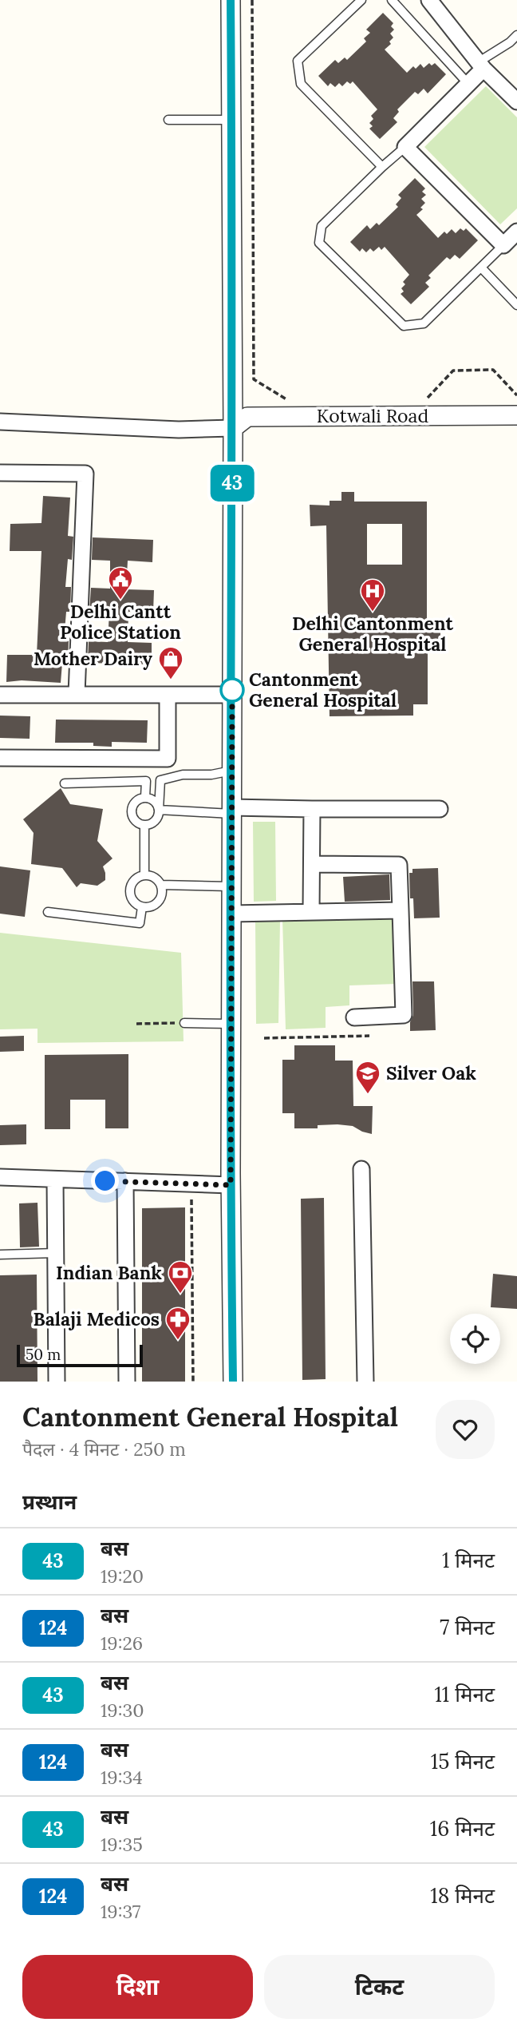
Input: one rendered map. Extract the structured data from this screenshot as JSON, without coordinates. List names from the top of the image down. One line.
{"streets":{"street":["Kotwali Road"]},"places":{"public building":["Delhi Cantt Police Station"],"hospital":["Delhi Cantonment General Hospital"],"shop":["Mother Dairy"],"other":["Cantonment General Hospital"],"school or university":["Silver Oak"],"bank":["Indian Bank"],"pharmacy":["Balaji Medicos"]},"lines":["bus line 43"],"scale_bar":"50 m","page":{"on_map":"43","scale":"50 m","heading":[["Cantonment General Hospital","पैदल · 4 मिनट · 250 m"],"प्रस्थान"],"list":[{"mark":"43","name":"बस","note":"19:20","value":"1 मिनट"},{"mark":"124","name":"बस","note":"19:26","value":"7 मिनट"},{"mark":"43","name":"बस","note":"19:30","value":"11 मिनट"},{"mark":"124","name":"बस","note":"19:34","value":"15 मिनट"},{"mark":"43","name":"बस","note":"19:35","value":"16 मिनट"},{"mark":"124","name":"बस","note":"19:37","value":"18 मिनट"}],"buttons":["दिशा","टिकट"]}}
